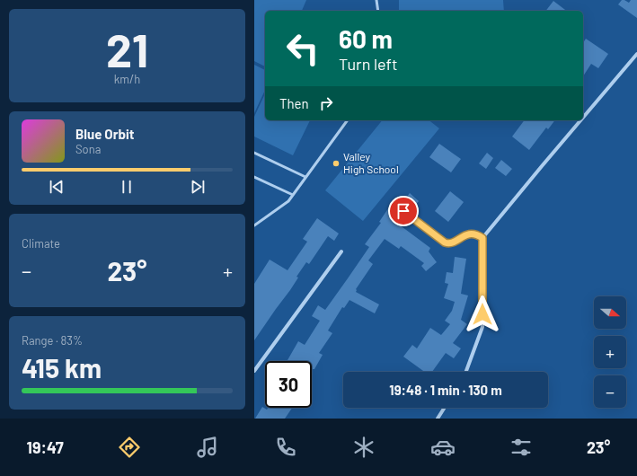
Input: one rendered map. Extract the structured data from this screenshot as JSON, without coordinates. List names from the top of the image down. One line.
{"places":["Valley High School"],"north":"right","page":{"tile":[["21","km/h"],"Climate",["Range · 83%","415 km"]],"turn":["60 m","Turn left"],"then":"Then","song":["Blue Orbit","Sona"],"heat":["−","23°","+"],"map_buttons":["+","−"],"limit":"30","trip":"19:48 · 1 min · 130 m","tabs":["19:47","23°"]}}
